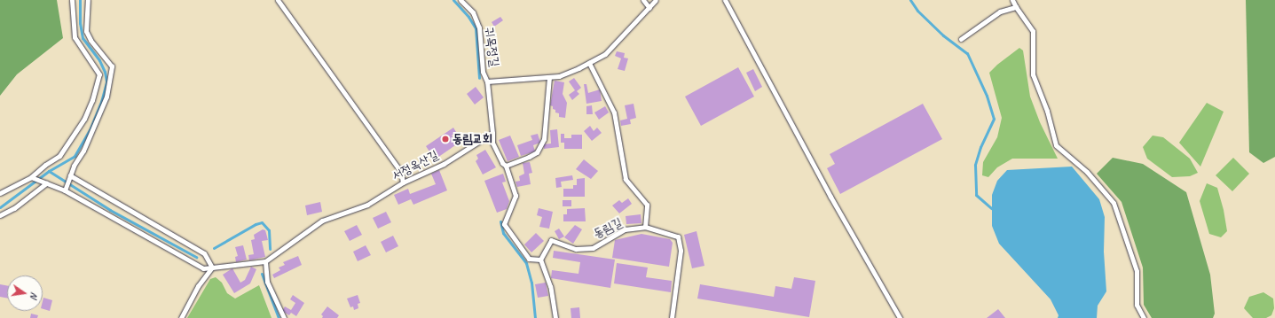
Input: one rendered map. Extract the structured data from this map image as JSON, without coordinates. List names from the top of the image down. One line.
{"streets":{"lane":["귀목정길","서정옥산길","동림길"]},"places":["동림교회"],"north":"right"}
